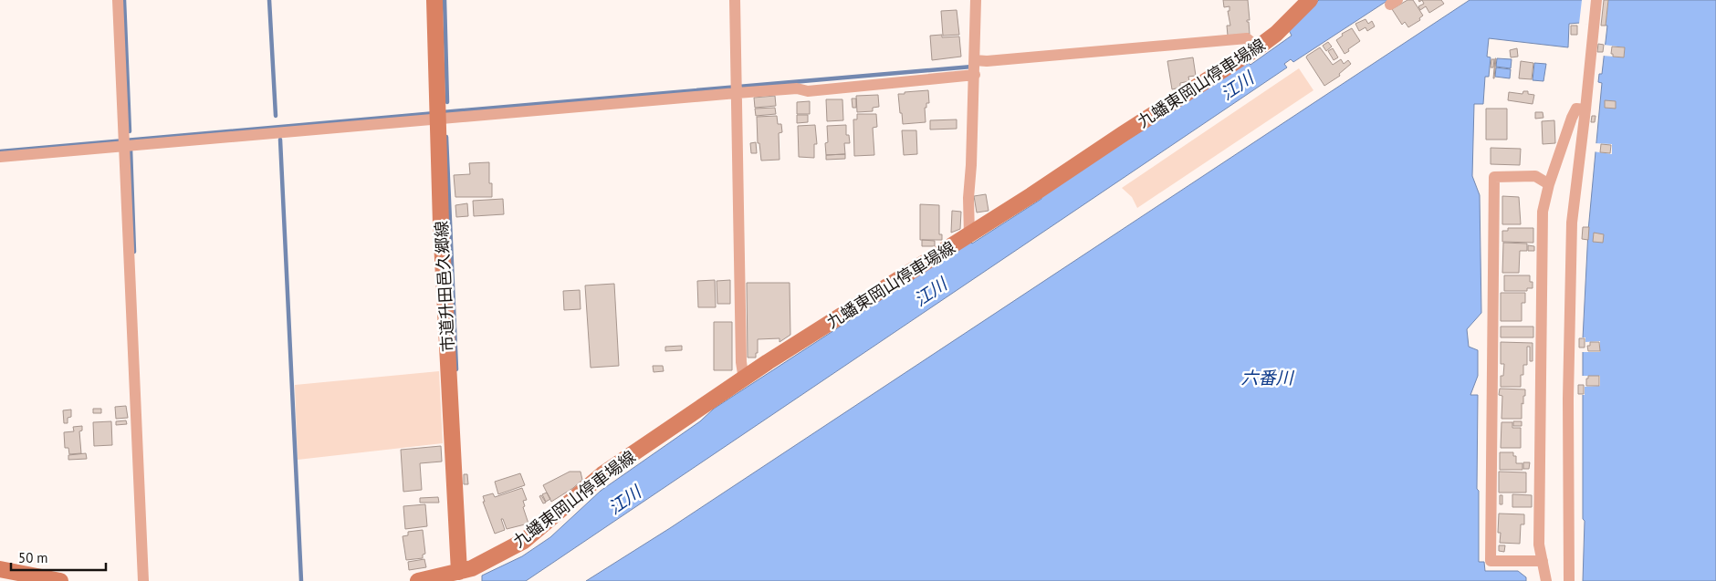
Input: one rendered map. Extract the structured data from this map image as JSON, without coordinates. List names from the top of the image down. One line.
{"streets":{"main road":["九蟠東岡山停車場線","市道升田邑久郷線"]},"crossings":[["九蟠東岡山停車場線","市道升田邑久郷線"]],"water":["江川","六番川"],"scale_bar":"50 m"}
